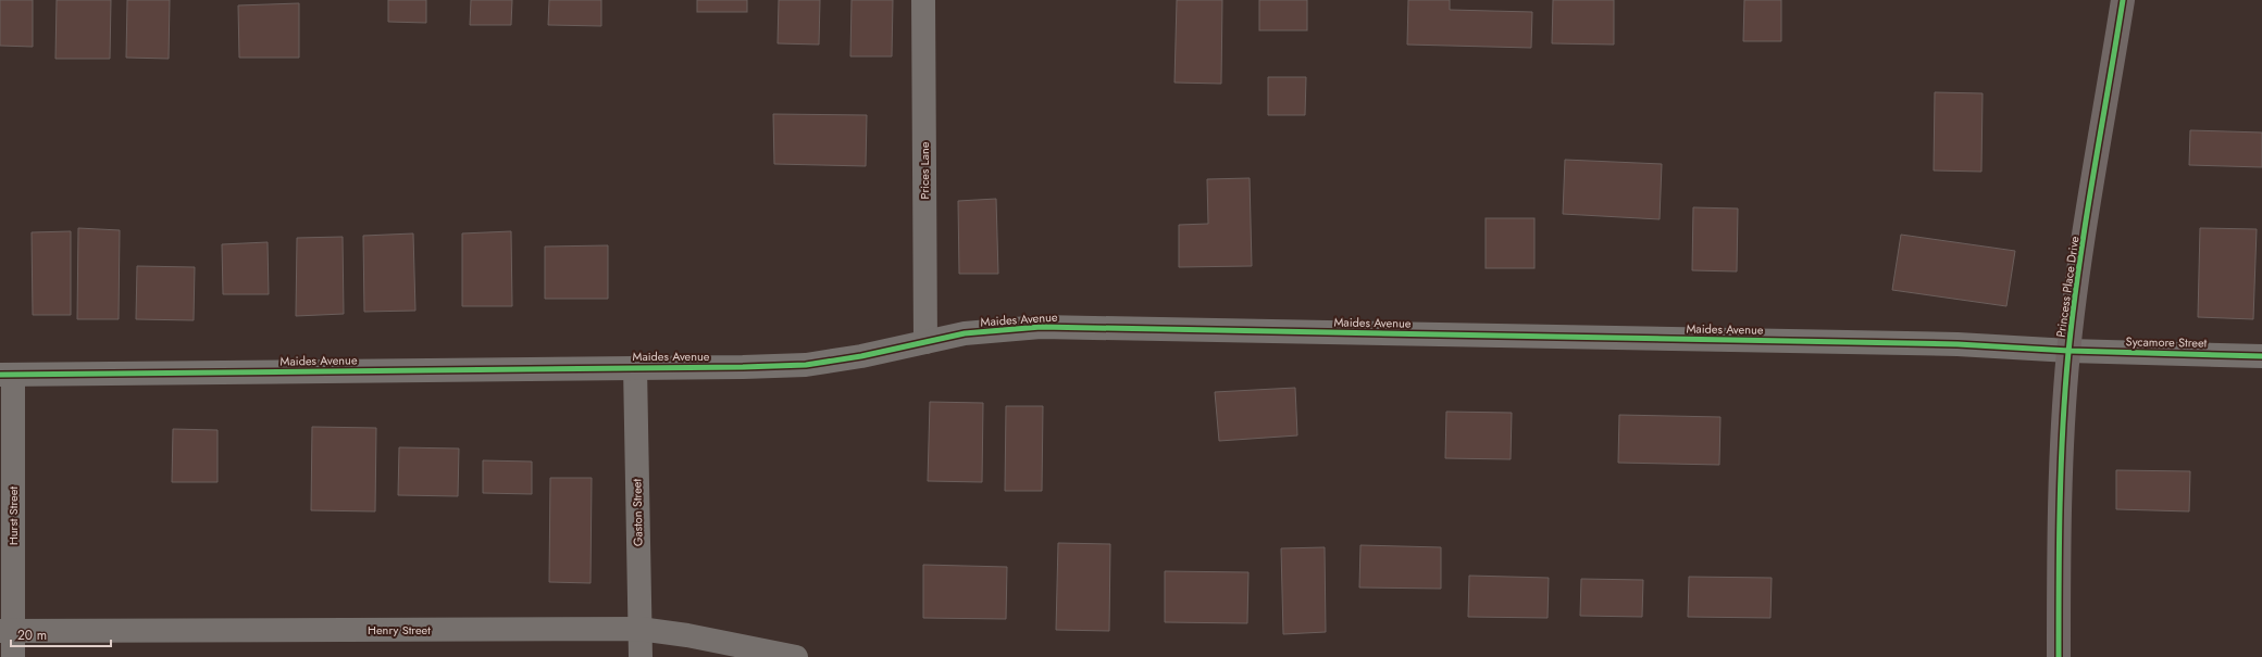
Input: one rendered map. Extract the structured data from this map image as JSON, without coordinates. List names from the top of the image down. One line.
{"streets":{"street":["Prices Lane","Princess Place Drive","Maides Avenue","Sycamore Street","Gaston Street","Hurst Street","Henry Street"]},"crossings":[["Prices Lane","Maides Avenue"],["Princess Place Drive","Maides Avenue"],["Princess Place Drive","Sycamore Street"],["Maides Avenue","Sycamore Street"],["Maides Avenue","Gaston Street"],["Maides Avenue","Hurst Street"],["Gaston Street","Henry Street"],["Hurst Street","Henry Street"]],"scale_bar":"20 m"}
